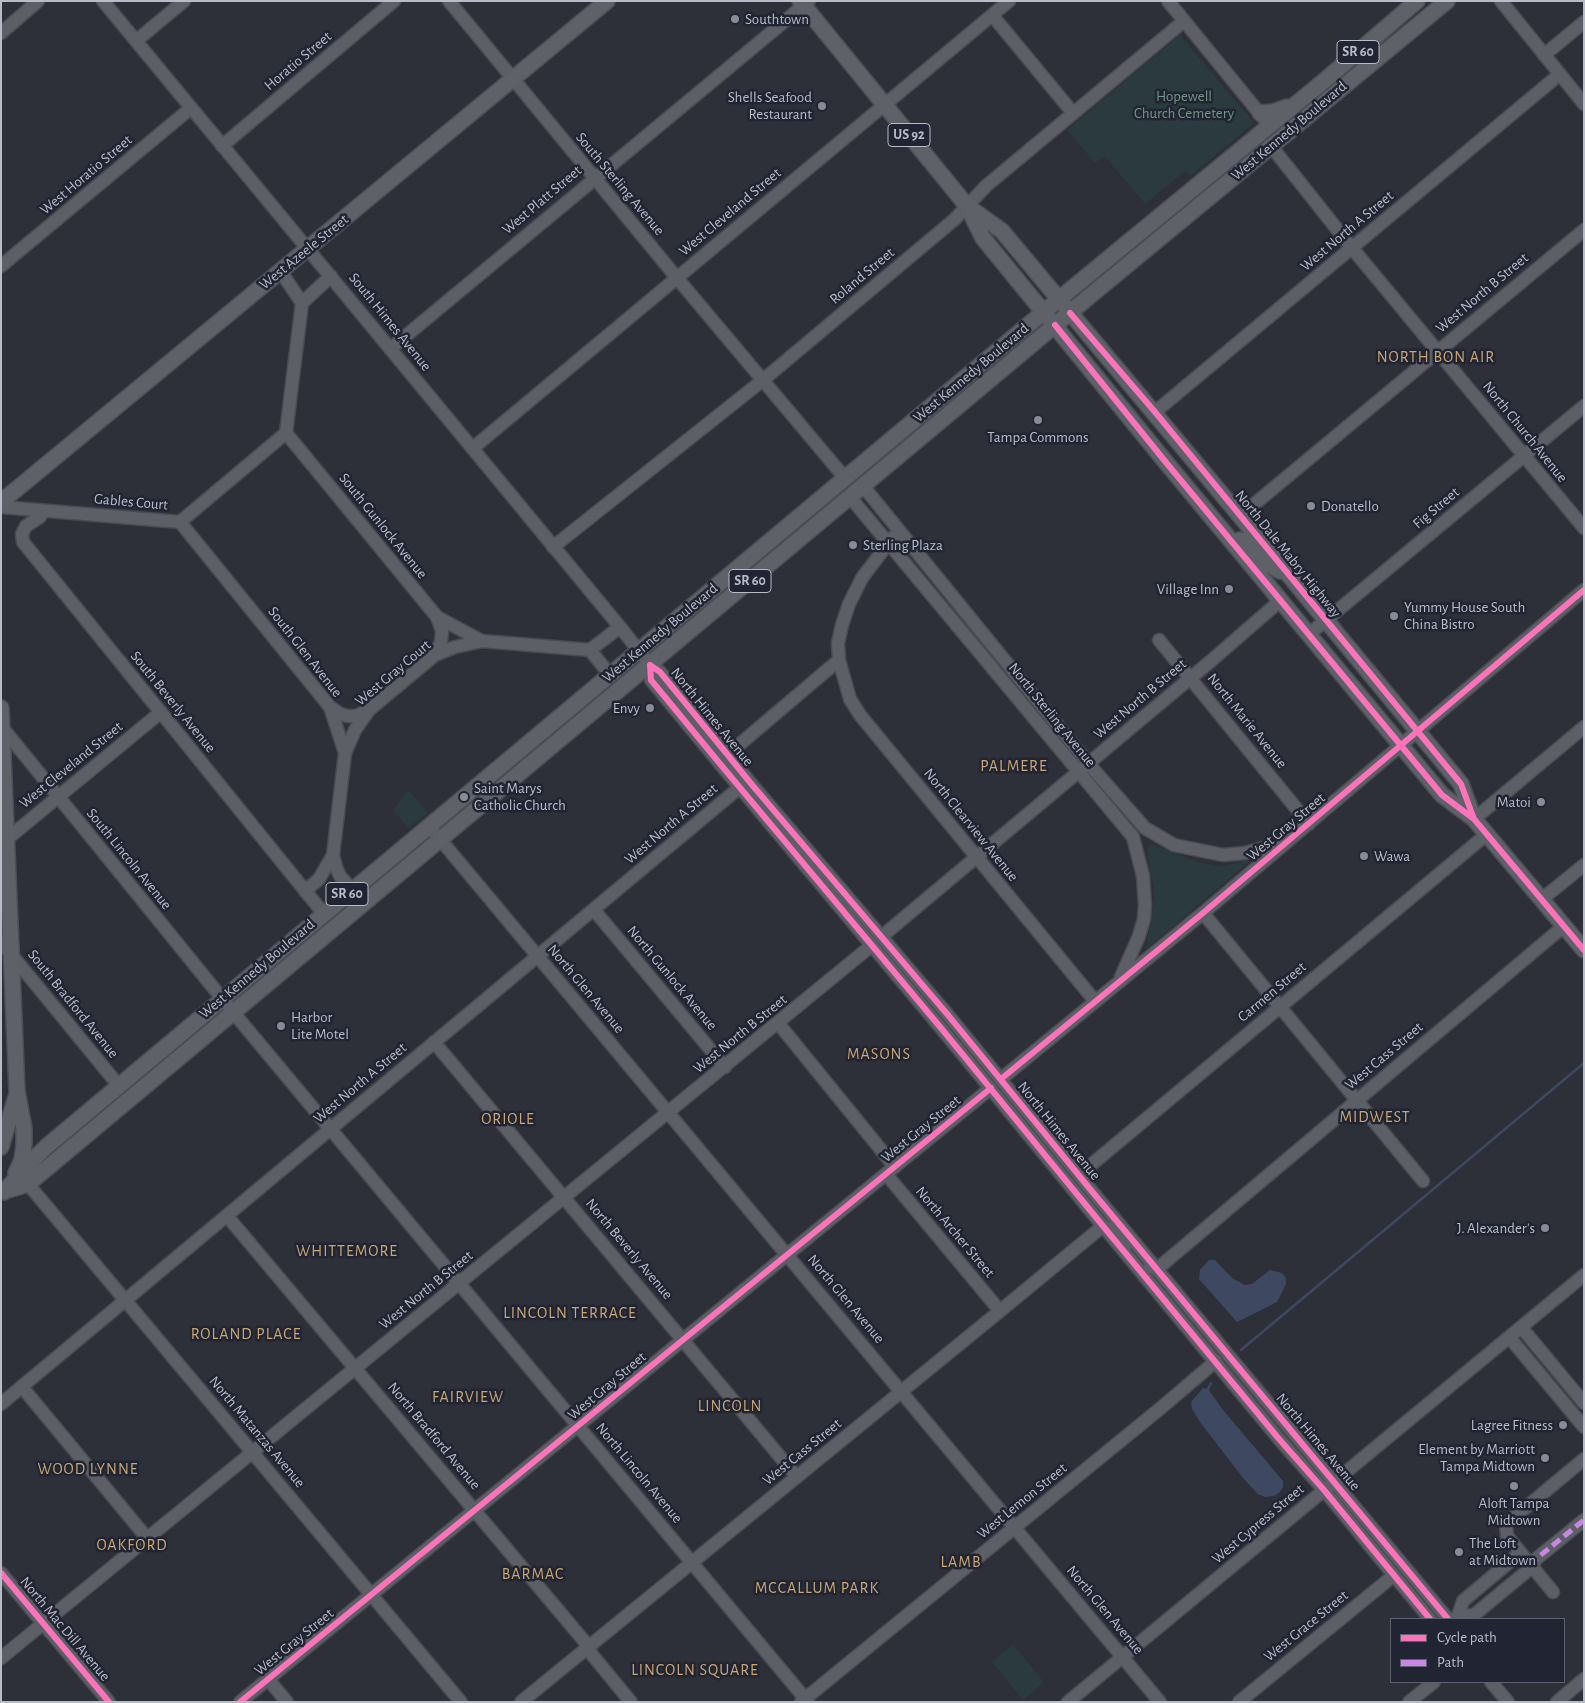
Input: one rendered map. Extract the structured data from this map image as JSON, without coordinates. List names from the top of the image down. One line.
{"streets":{"main road":["SR 60","West Kennedy Boulevard","US 92","West Azeele Street","North Dale Mabry Highway"],"street":["Horatio Street","West Horatio Street","South Sterling Avenue","West Platt Street","West Cleveland Street","West North A Street","Roland Street","West North B Street","South Himes Avenue","North Church Avenue","Gables Court","Fig Street","South Gunlock Avenue","South Glen Avenue","West Gray Court","South Beverly Avenue","North Sterling Avenue","North Himes Avenue","North Marie Avenue","North Clearview Avenue","West Gray Street","South Lincoln Avenue","North Gunlock Avenue","North Glen Avenue","Carmen Street","South Bradford Avenue","West Cass Street","North Archer Street","North Beverly Avenue","North Matanzas Avenue","North Bradford Avenue","North Lincoln Avenue","West Lemon Street","West Cypress Street","West Grace Street","North Mac Dill Avenue"]},"crossings":[["SR 60","West Kennedy Boulevard"],["SR 60","North Matanzas Avenue"],["Horatio Street","South Himes Avenue"],["West Kennedy Boulevard","US 92"],["West Kennedy Boulevard","South Sterling Avenue"],["West Kennedy Boulevard","South Himes Avenue"],["West Kennedy Boulevard","North Church Avenue"],["West Kennedy Boulevard","North Dale Mabry Highway"],["West Kennedy Boulevard","South Glen Avenue"],["West Kennedy Boulevard","South Beverly Avenue"],["West Kennedy Boulevard","North Sterling Avenue"],["West Kennedy Boulevard","North Himes Avenue"],["West Kennedy Boulevard","South Lincoln Avenue"],["West Kennedy Boulevard","North Glen Avenue"],["West Kennedy Boulevard","South Bradford Avenue"],["West Kennedy Boulevard","North Matanzas Avenue"],["West Kennedy Boulevard","North Lincoln Avenue"],["US 92","West Platt Street"],["US 92","West Cleveland Street"],["US 92","Roland Street"],["US 92","North Dale Mabry Highway"],["West Horatio Street","South Himes Avenue"],["South Sterling Avenue","West Platt Street"],["South Sterling Avenue","West Cleveland Street"],["South Sterling Avenue","West Azeele Street"],["South Sterling Avenue","Roland Street"],["West Platt Street","South Himes Avenue"],["West Cleveland Street","South Himes Avenue"],["West Cleveland Street","South Beverly Avenue"],["West Cleveland Street","South Lincoln Avenue"],["West North A Street","North Church Avenue"],["West North A Street","North Dale Mabry Highway"],["West North A Street","North Himes Avenue"],["West North A Street","North Gunlock Avenue"],["West North A Street","North Glen Avenue"],["West North A Street","North Beverly Avenue"],["West North A Street","North Matanzas Avenue"],["West North A Street","North Bradford Avenue"],["West North A Street","North Lincoln Avenue"],["West Azeele Street","South Himes Avenue"],["Roland Street","South Himes Avenue"],["West North B Street","North Church Avenue"],["West North B Street","North Dale Mabry Highway"],["West North B Street","North Sterling Avenue"],["West North B Street","North Himes Avenue"],["West North B Street","North Marie Avenue"],["West North B Street","North Clearview Avenue"],["West North B Street","North Gunlock Avenue"],["West North B Street","North Glen Avenue"],["West North B Street","North Archer Street"],["West North B Street","North Beverly Avenue"],["West North B Street","North Matanzas Avenue"],["West North B Street","North Bradford Avenue"],["West North B Street","North Lincoln Avenue"],["West North B Street","North Mac Dill Avenue"],["South Himes Avenue","North Himes Avenue"],["North Church Avenue","Fig Street"],["Gables Court","South Gunlock Avenue"],["Gables Court","South Glen Avenue"],["Gables Court","South Beverly Avenue"],["Fig Street","North Dale Mabry Highway"],["South Gunlock Avenue","West Gray Court"],["North Dale Mabry Highway","West Gray Street"],["North Dale Mabry Highway","Carmen Street"],["North Dale Mabry Highway","West Cass Street"],["South Glen Avenue","West Gray Court"],["South Glen Avenue","South Beverly Avenue"],["North Sterling Avenue","West Gray Street"],["North Himes Avenue","West Gray Street"],["North Himes Avenue","Carmen Street"],["North Himes Avenue","West Cass Street"],["North Himes Avenue","West Lemon Street"],["North Himes Avenue","West Cypress Street"],["North Himes Avenue","West Grace Street"],["North Marie Avenue","West Gray Street"],["North Clearview Avenue","West Gray Street"],["West Gray Street","North Glen Avenue"],["West Gray Street","North Archer Street"],["West Gray Street","North Beverly Avenue"],["West Gray Street","North Matanzas Avenue"],["West Gray Street","North Bradford Avenue"],["West Gray Street","North Lincoln Avenue"],["South Lincoln Avenue","North Lincoln Avenue"],["North Glen Avenue","West Cass Street"],["North Glen Avenue","West Lemon Street"],["North Glen Avenue","West Cypress Street"],["West Cass Street","North Archer Street"],["West Cass Street","North Beverly Avenue"],["West Cass Street","North Bradford Avenue"],["West Cass Street","North Lincoln Avenue"],["North Lincoln Avenue","West Lemon Street"]],"districts":["NORTH BON AIR","PALMERE","MASONS","MIDWEST","ORIOLE","WHITTEMORE","LINCOLN TERRACE","ROLAND PLACE","FAIRVIEW","LINCOLN","WOOD LYNNE","OAKFORD","LAMB","BARMAC","MCCALLUM PARK","LINCOLN SQUARE"],"parks":["Hopewell Church Cemetery"],"places":["Southtown","Shells Seafood Restaurant","Tampa Commons","Donatello","Sterling Plaza","Village Inn","Yummy House South China Bistro","Envy","Saint Marys Catholic Church","Matoi","Wawa","Harbor Lite Motel","J. Alexander's","Lagree Fitness","Element by Marriott Tampa Midtown","Aloft Tampa Midtown","The Loft at Midtown"],"legend":["Cycle path","Path"]}
